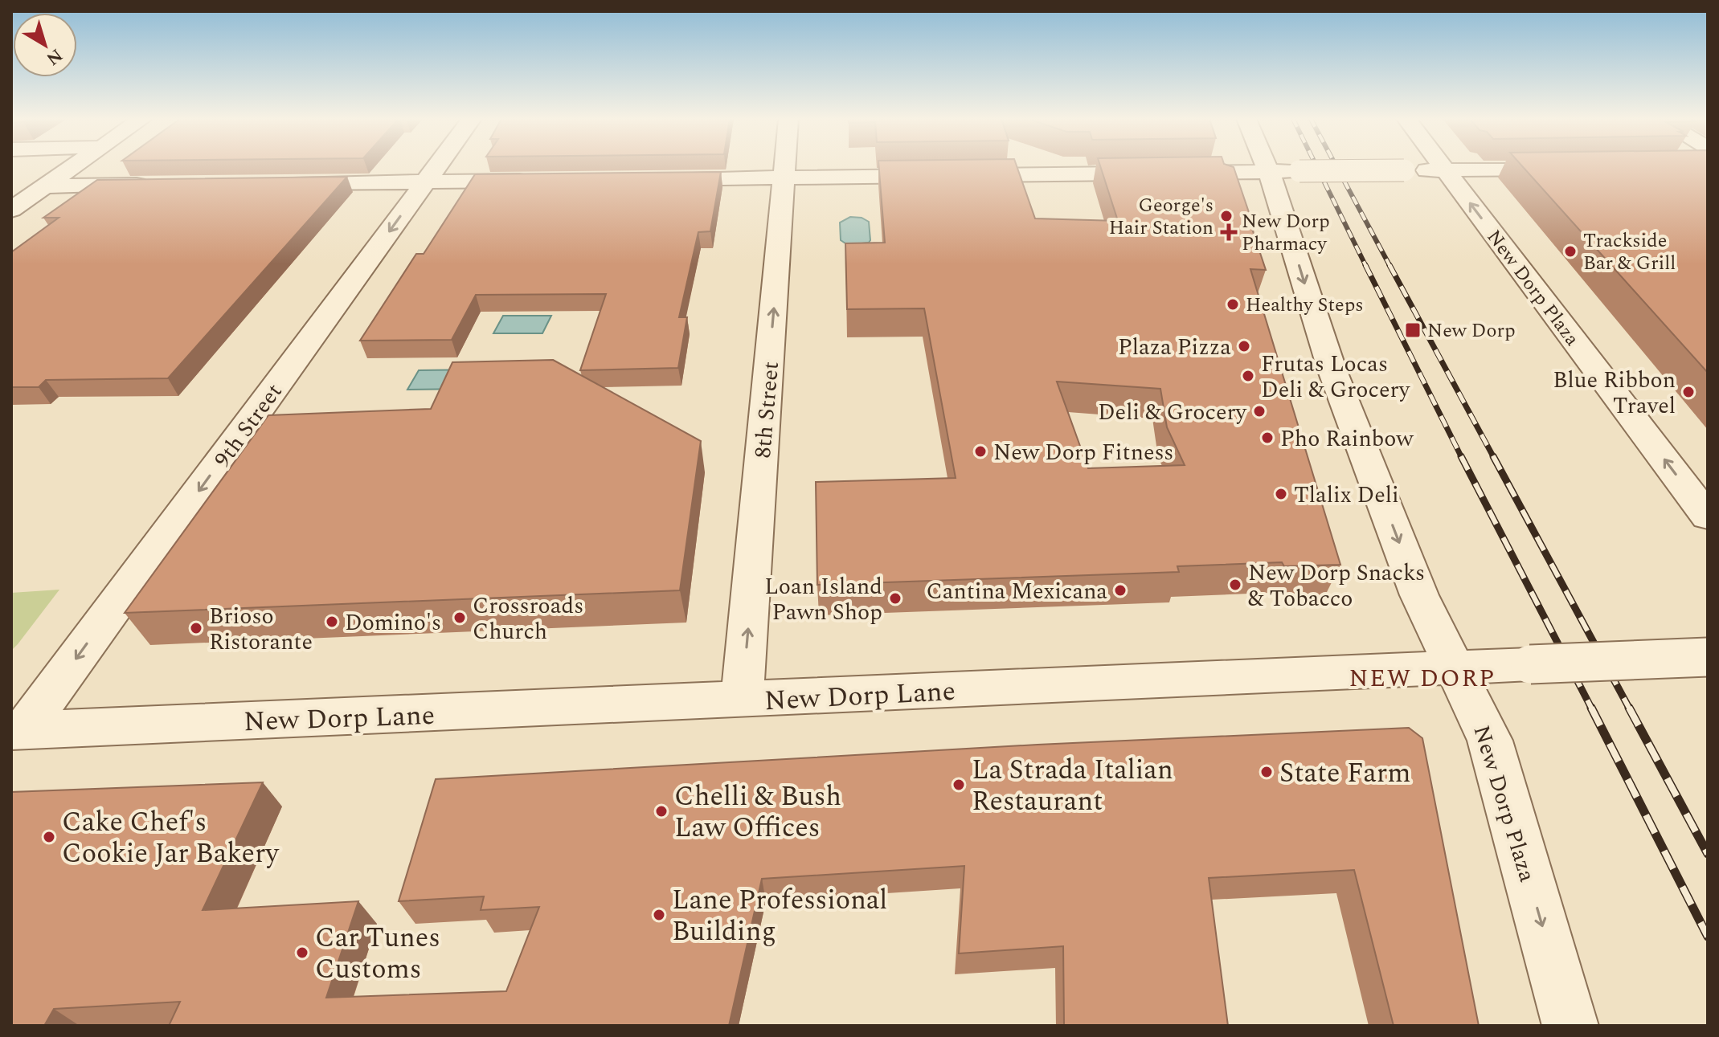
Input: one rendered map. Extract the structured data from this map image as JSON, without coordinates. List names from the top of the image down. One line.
{"streets":{"street":["New Dorp Plaza","8th Street","9th Street","New Dorp Lane"]},"crossings":[["New Dorp Plaza","New Dorp Lane"],["8th Street","New Dorp Lane"],["9th Street","New Dorp Lane"]],"one_way":["8th Street","9th Street"],"districts":["NEW DORP"],"places":{"other":["George's Hair Station","Trackside Bar & Grill","Healthy Steps","Plaza Pizza","Frutas Locas Deli & Grocery","Blue Ribbon Travel","Deli & Grocery","Pho Rainbow","New Dorp Fitness","Tlalix Deli","New Dorp Snacks & Tobacco","Cantina Mexicana","Loan Island Pawn Shop","Crossroads Church","Domino's","Brioso Ristorante","State Farm","La Strada Italian Restaurant","Chelli & Bush Law Offices","Cake Chef's Cookie Jar Bakery","Lane Professional Building","Car Tunes Customs"],"health":["New Dorp Pharmacy"],"transit":["New Dorp"]},"north":"bottom right"}
